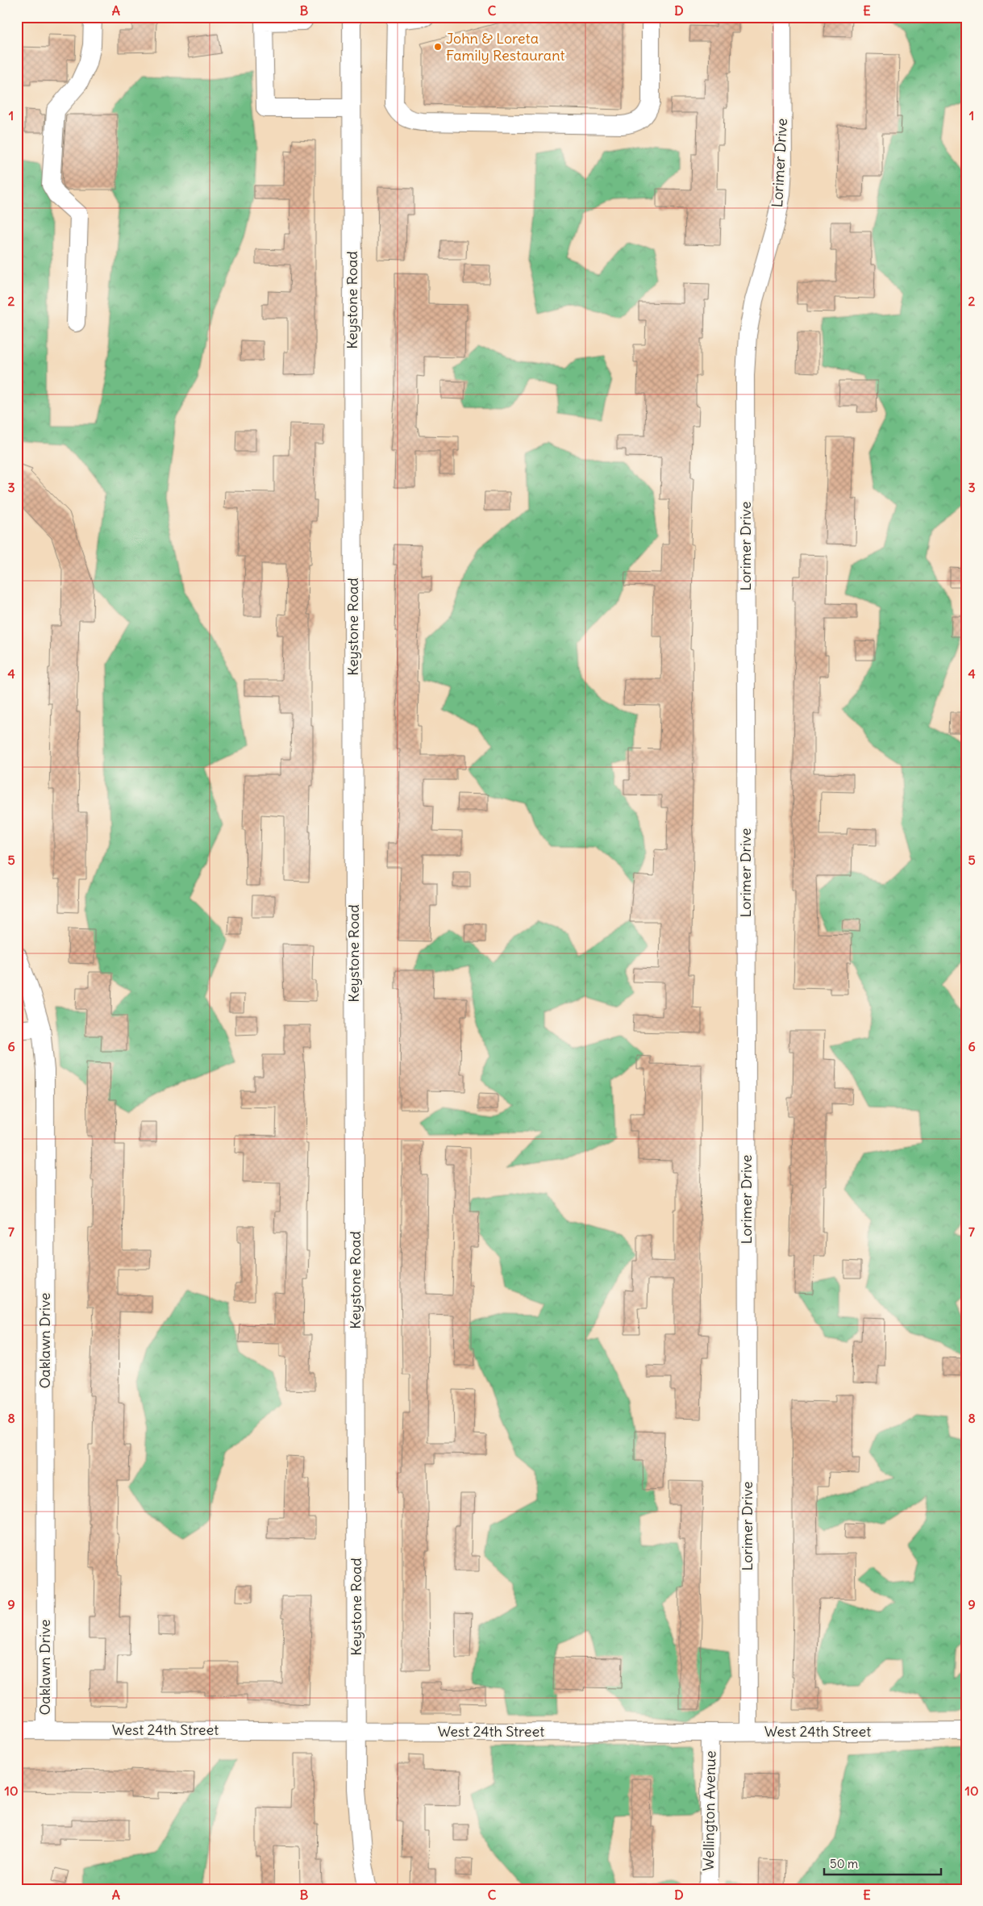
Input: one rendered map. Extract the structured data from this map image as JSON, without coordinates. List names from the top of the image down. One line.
{"streets":{"street":["Lorimer Drive","Keystone Road","Oaklawn Drive","West 24th Street","Wellington Avenue"]},"crossings":[["Lorimer Drive","West 24th Street"],["Keystone Road","West 24th Street"],["Oaklawn Drive","West 24th Street"],["West 24th Street","Wellington Avenue"]],"places":["John & Loreta Family Restaurant"],"scale_bar":"50 m","grid":{"columns":["A","B","C","D","E"],"rows":["1","2","3","4","5","6","7","8","9","10"]}}
